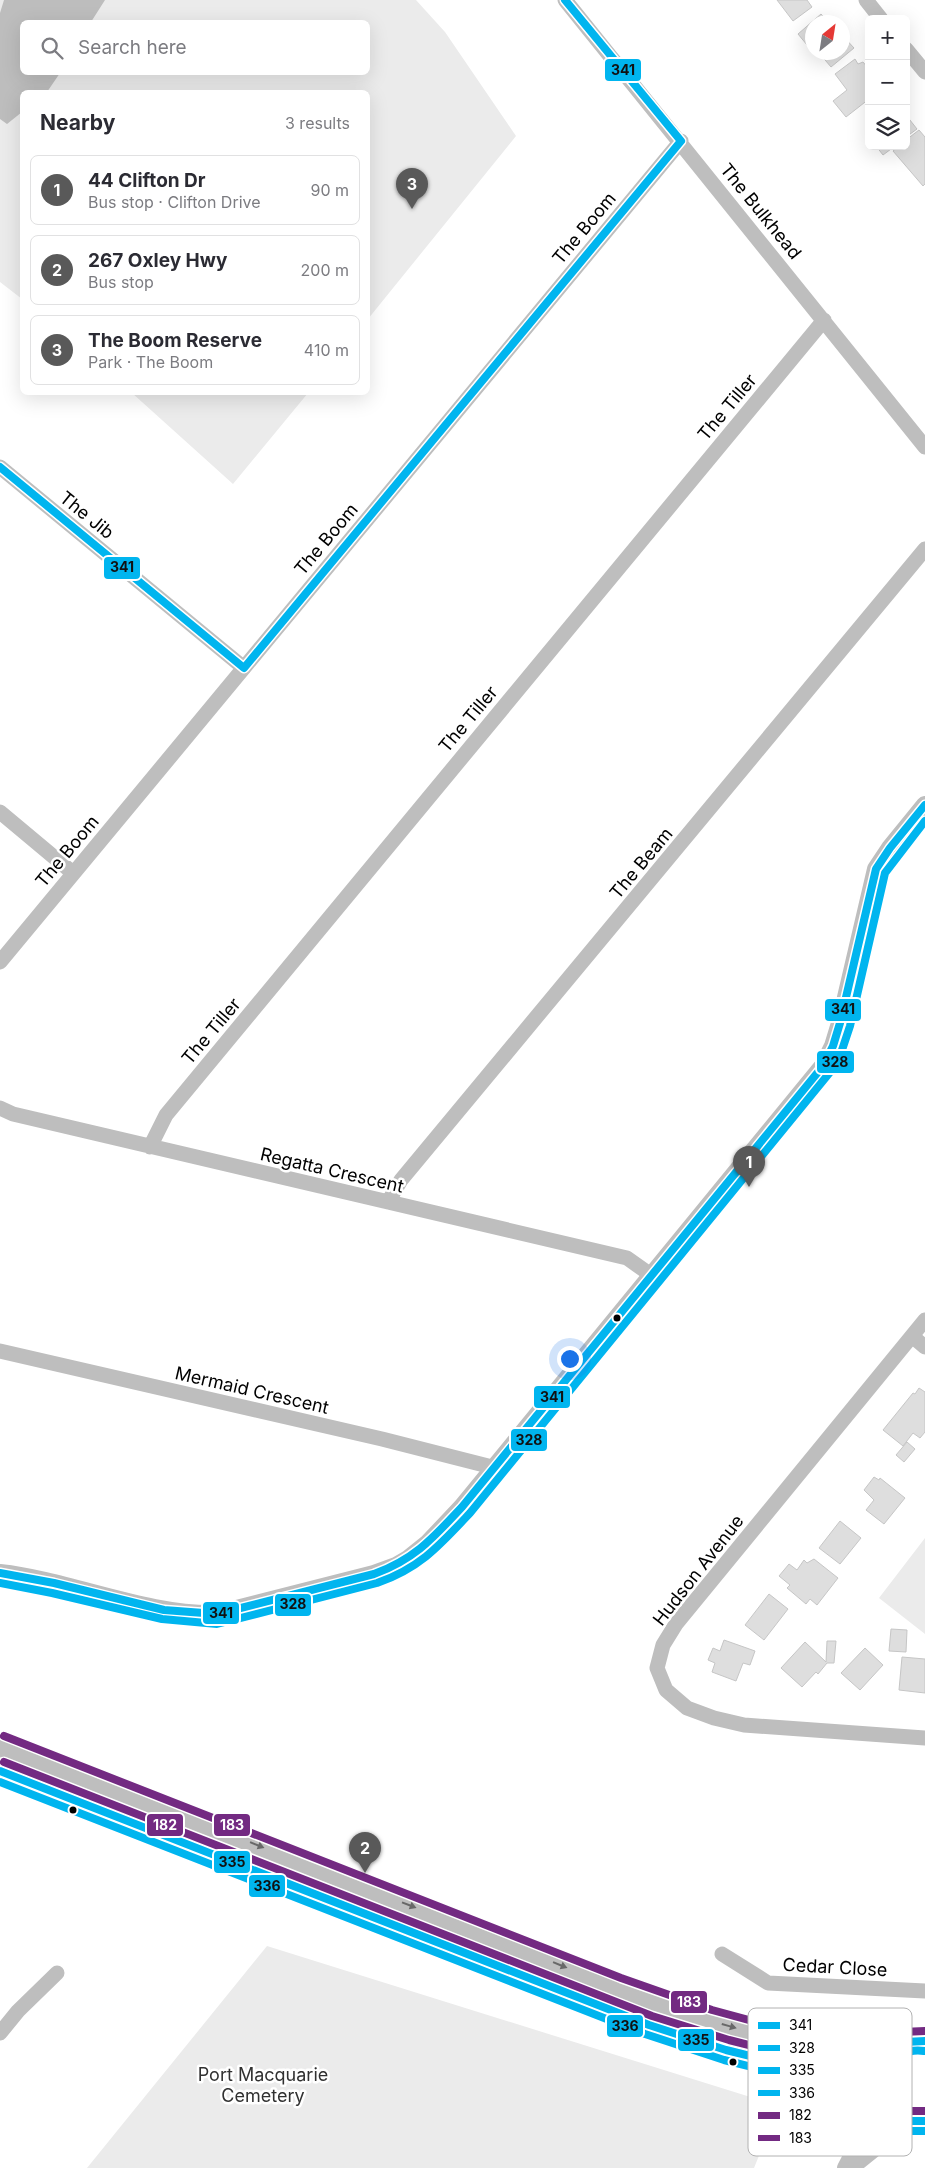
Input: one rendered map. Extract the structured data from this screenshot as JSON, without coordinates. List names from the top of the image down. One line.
{"streets":{"street":["The Bulkhead","The Boom","The Tiller","The Jib","The Beam","Regatta Crescent","Mermaid Crescent","Hudson Avenue","Cedar Close"]},"crossings":[["The Bulkhead","The Boom"],["The Bulkhead","The Tiller"],["The Boom","The Jib"],["The Tiller","Regatta Crescent"],["The Beam","Regatta Crescent"]],"parks":["Port Macquarie Cemetery"],"lines":["transit line 341","transit line 328","transit line 183","transit line 182","transit line 335","transit line 336"],"legend":["341","328","335","336","182","183"],"north":"top right","page":{"map_buttons":["+","−"],"search":"Search here","heading":["Nearby","3 results"],"list":[{"mark":"1","name":"44 Clifton Dr","note":"Bus stop · Clifton Drive","value":"90 m"},{"mark":"2","name":"267 Oxley Hwy","note":"Bus stop","value":"200 m"},{"mark":"3","name":"The Boom Reserve","note":"Park · The Boom","value":"410 m"}],"pins":["3","1","2"]}}
